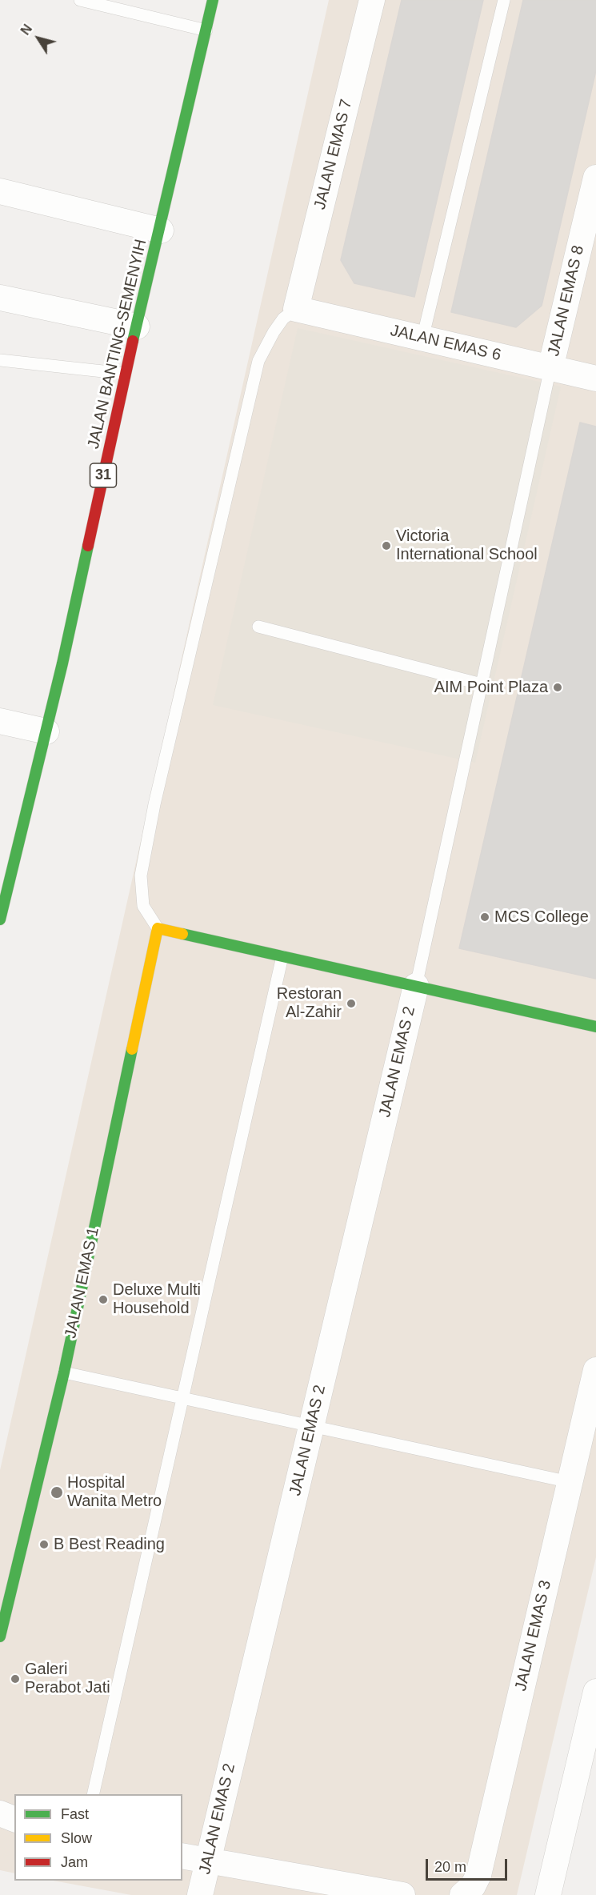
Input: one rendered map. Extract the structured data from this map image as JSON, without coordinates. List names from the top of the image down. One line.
{"streets":{"street":["JALAN EMAS 7","JALAN EMAS 8","JALAN EMAS 6","JALAN BANTING-SEMENYIH","31","JALAN EMAS 2","JALAN EMAS 1","JALAN EMAS 3"]},"crossings":[["JALAN EMAS 7","JALAN EMAS 6"],["JALAN EMAS 8","JALAN EMAS 6"]],"places":["Victoria International School","AIM Point Plaza","MCS College","Restoran Al-Zahir","Deluxe Multi Household","Hospital Wanita Metro","B Best Reading","Galeri Perabot Jati"],"legend":["Fast","Slow","Jam"],"scale_bar":"20 m","north":"top left"}
